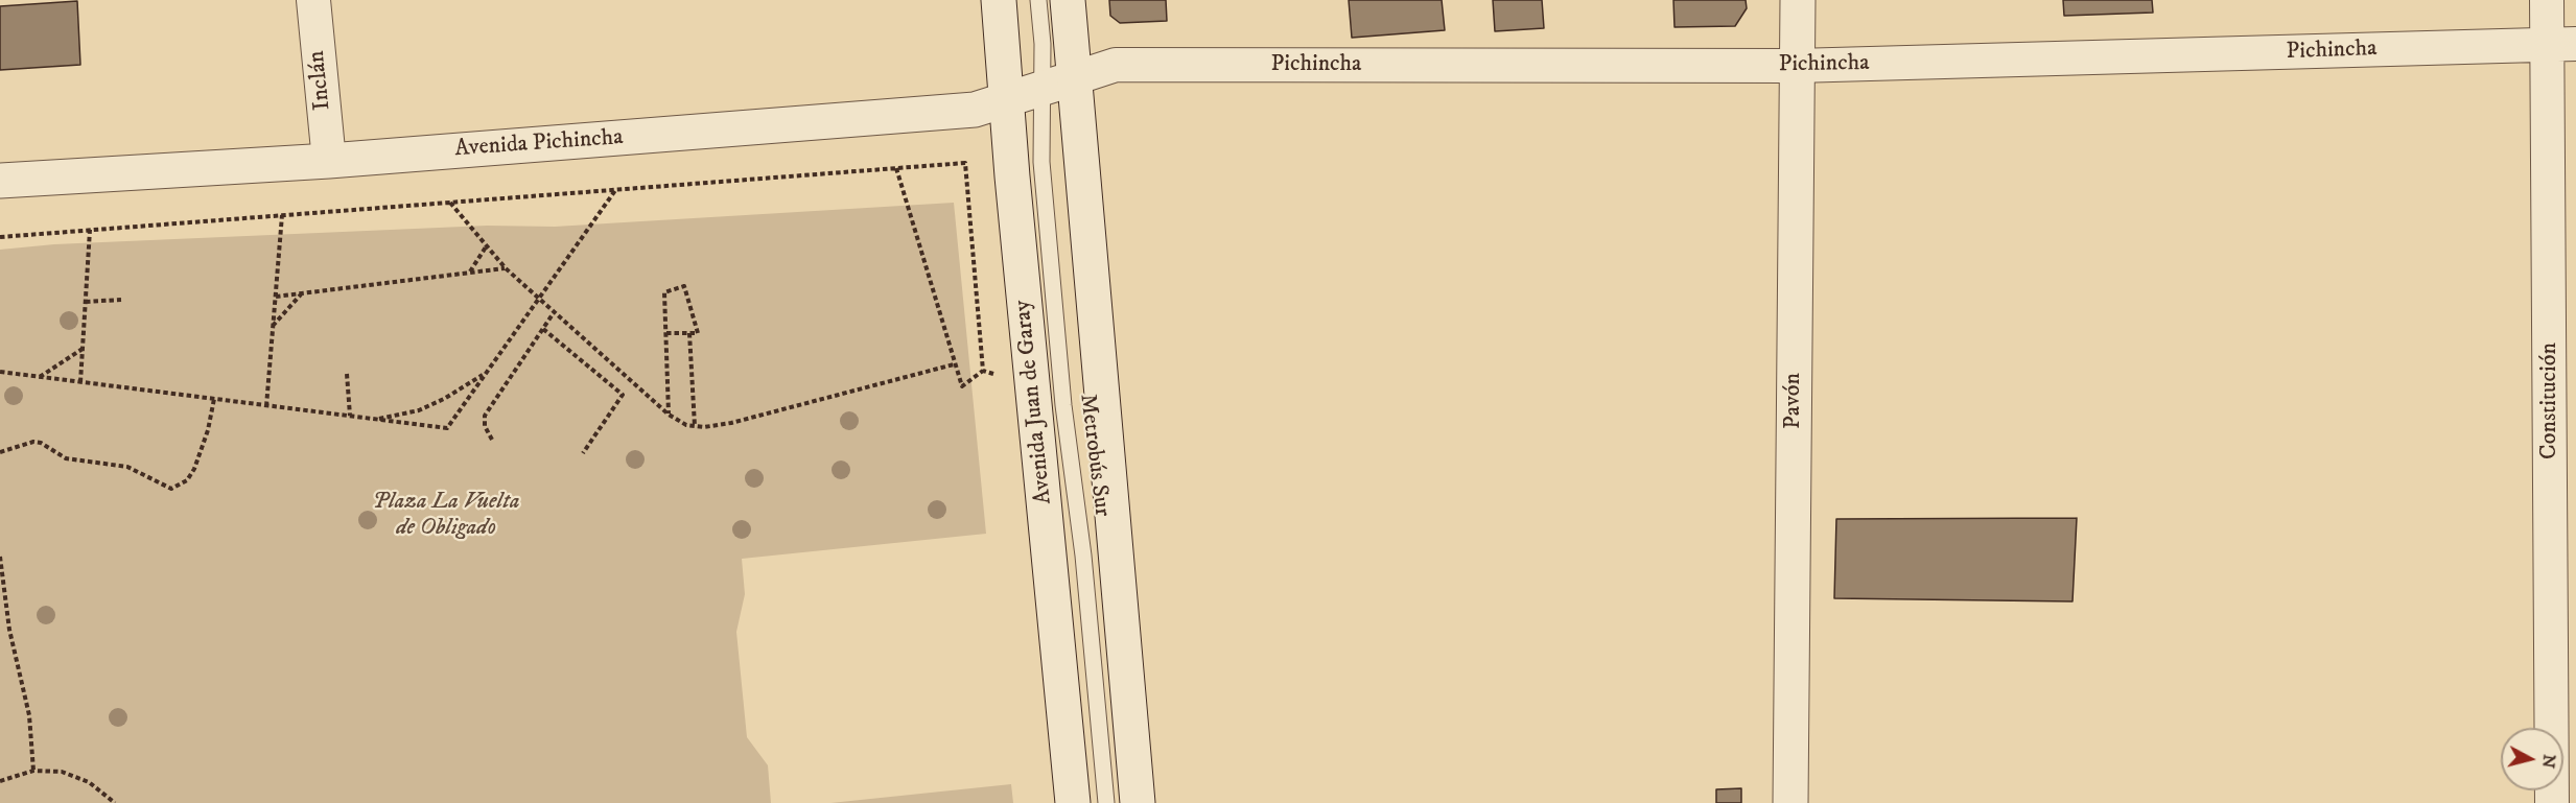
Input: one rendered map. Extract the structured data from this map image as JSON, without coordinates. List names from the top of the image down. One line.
{"streets":{"street":["Pichincha","Inclán","Avenida Pichincha","Pavón","Constitución","Avenida Juan de Garay"],"lane":["Metrobús Sur"]},"crossings":[["Pichincha","Avenida Pichincha"],["Pichincha","Pavón"],["Pichincha","Constitución"],["Inclán","Avenida Pichincha"],["Avenida Pichincha","Avenida Juan de Garay"],["Avenida Pichincha","Metrobús Sur"]],"parks":["Plaza La Vuelta de Obligado"],"north":"right"}
